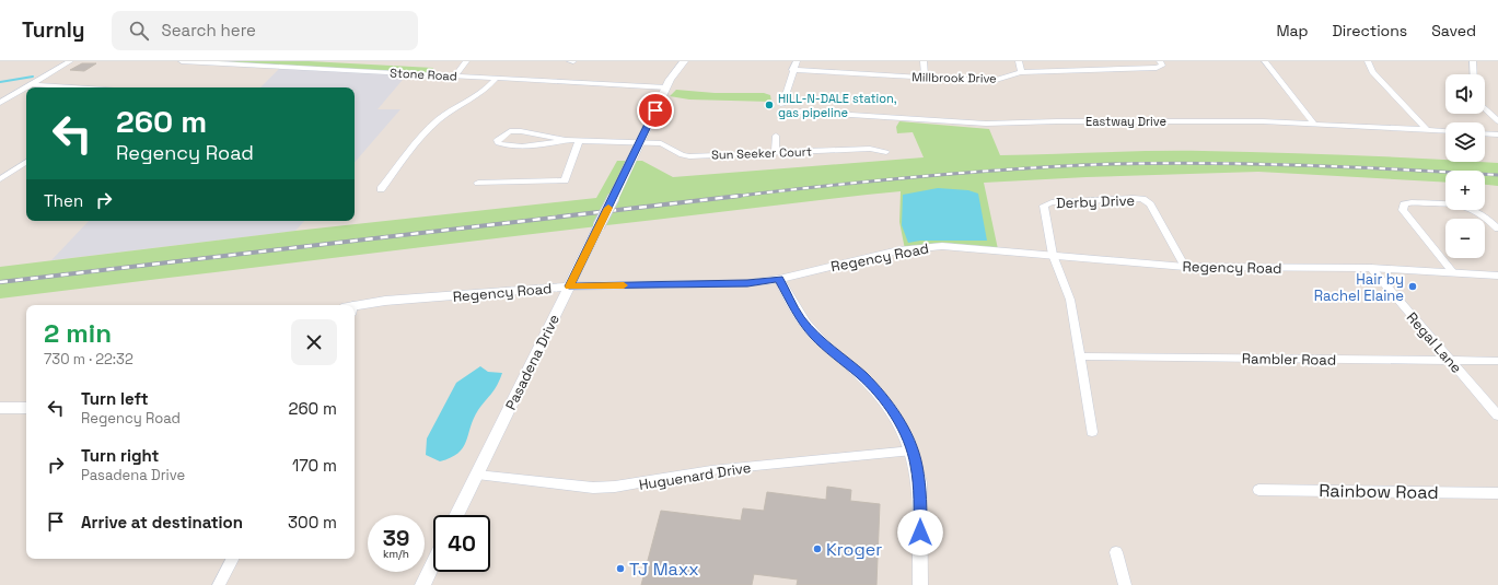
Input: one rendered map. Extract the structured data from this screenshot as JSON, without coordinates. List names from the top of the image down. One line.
{"streets":{"street":["Stone Road","Millbrook Drive","Eastway Drive","Sun Seeker Court","Derby Drive","Regency Road","Regal Lane","Rambler Road","Pasadena Drive","Huguenard Drive","Rainbow Road"]},"crossings":[["Stone Road","Pasadena Drive"],["Sun Seeker Court","Pasadena Drive"],["Derby Drive","Regency Road"],["Derby Drive","Rambler Road"],["Regency Road","Regal Lane"],["Regency Road","Pasadena Drive"],["Regal Lane","Rambler Road"],["Pasadena Drive","Huguenard Drive"]],"places":["HILL-N-DALE station, gas pipeline","Hair by Rachel Elaine","Kroger","TJ Maxx"],"page":{"header":"Turnly","search":"Search here","nav":["Map","Directions","Saved"],"map_buttons":["+","−"],"turn":["260 m","Regency Road"],"then":"Then","heading":["2 min","730 m · 22:32"],"list":[{"name":"Turn left","note":"Regency Road","value":"260 m"},{"name":"Turn right","note":"Pasadena Drive","value":"170 m"},{"name":"Arrive at destination","value":"300 m"}],"speed":"39 km/h","limit":"40"}}
